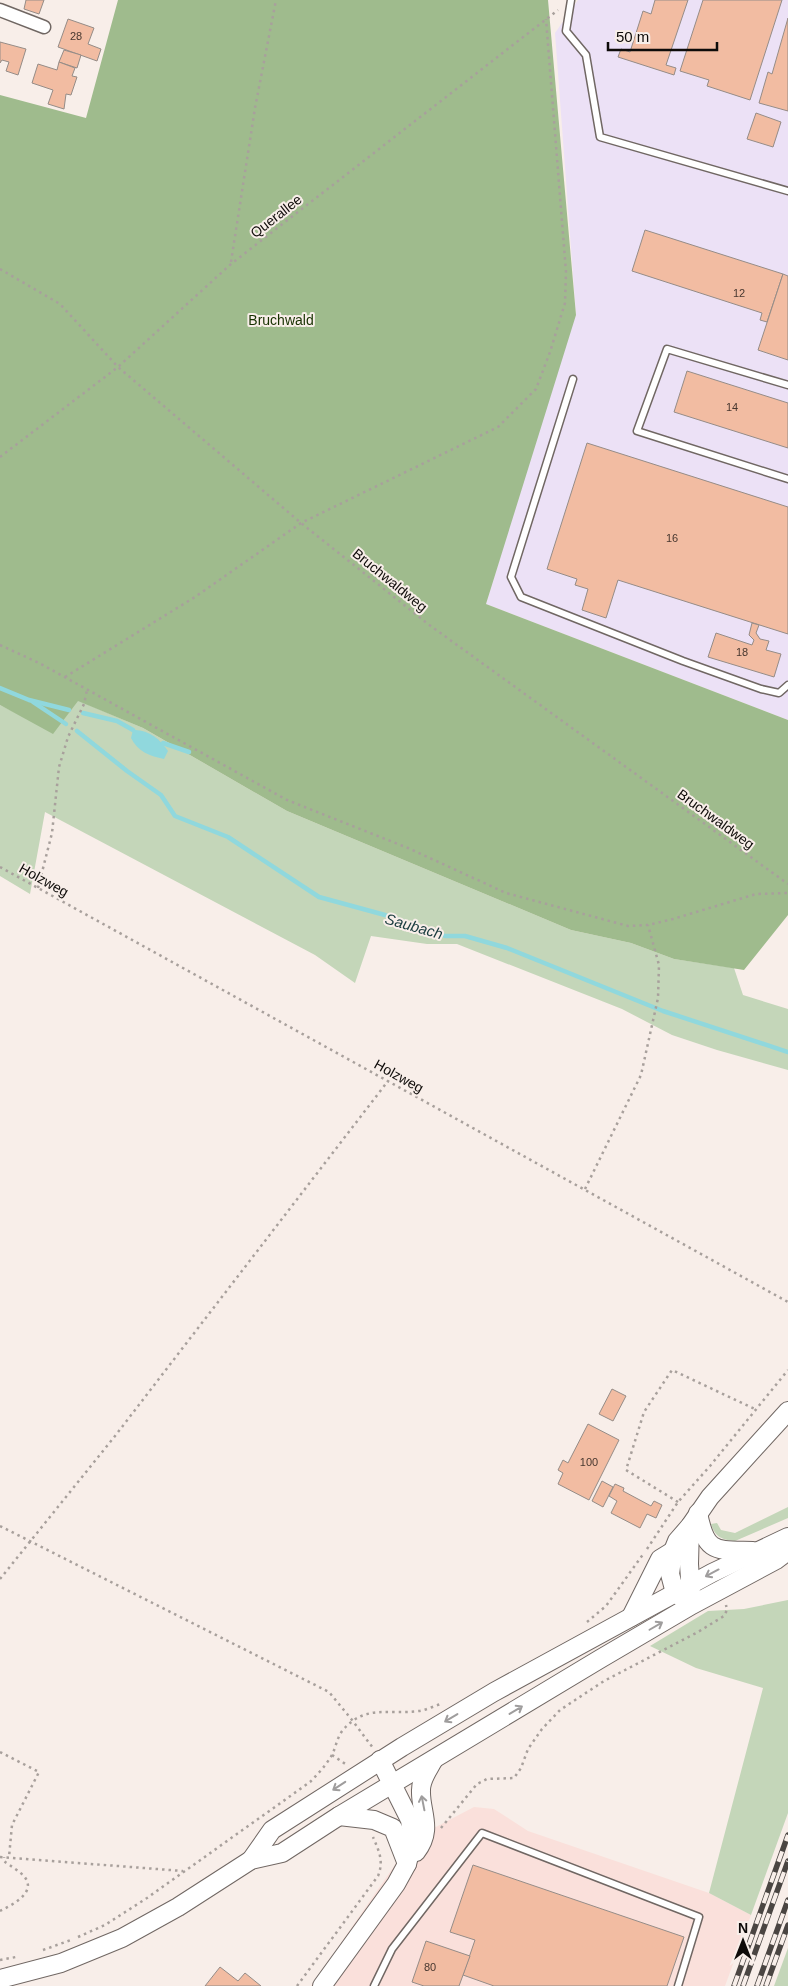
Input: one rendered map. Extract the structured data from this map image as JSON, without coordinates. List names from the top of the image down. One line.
{"streets":{"path":["Querallee","Bruchwaldweg","Holzweg"]},"crossings":[["Querallee","Bruchwaldweg"]],"water":["Saubach"],"parks":["Bruchwald"],"house_numbers":["28","12","14","16","18","100","80"],"scale_bar":"50 m","north":"top"}
